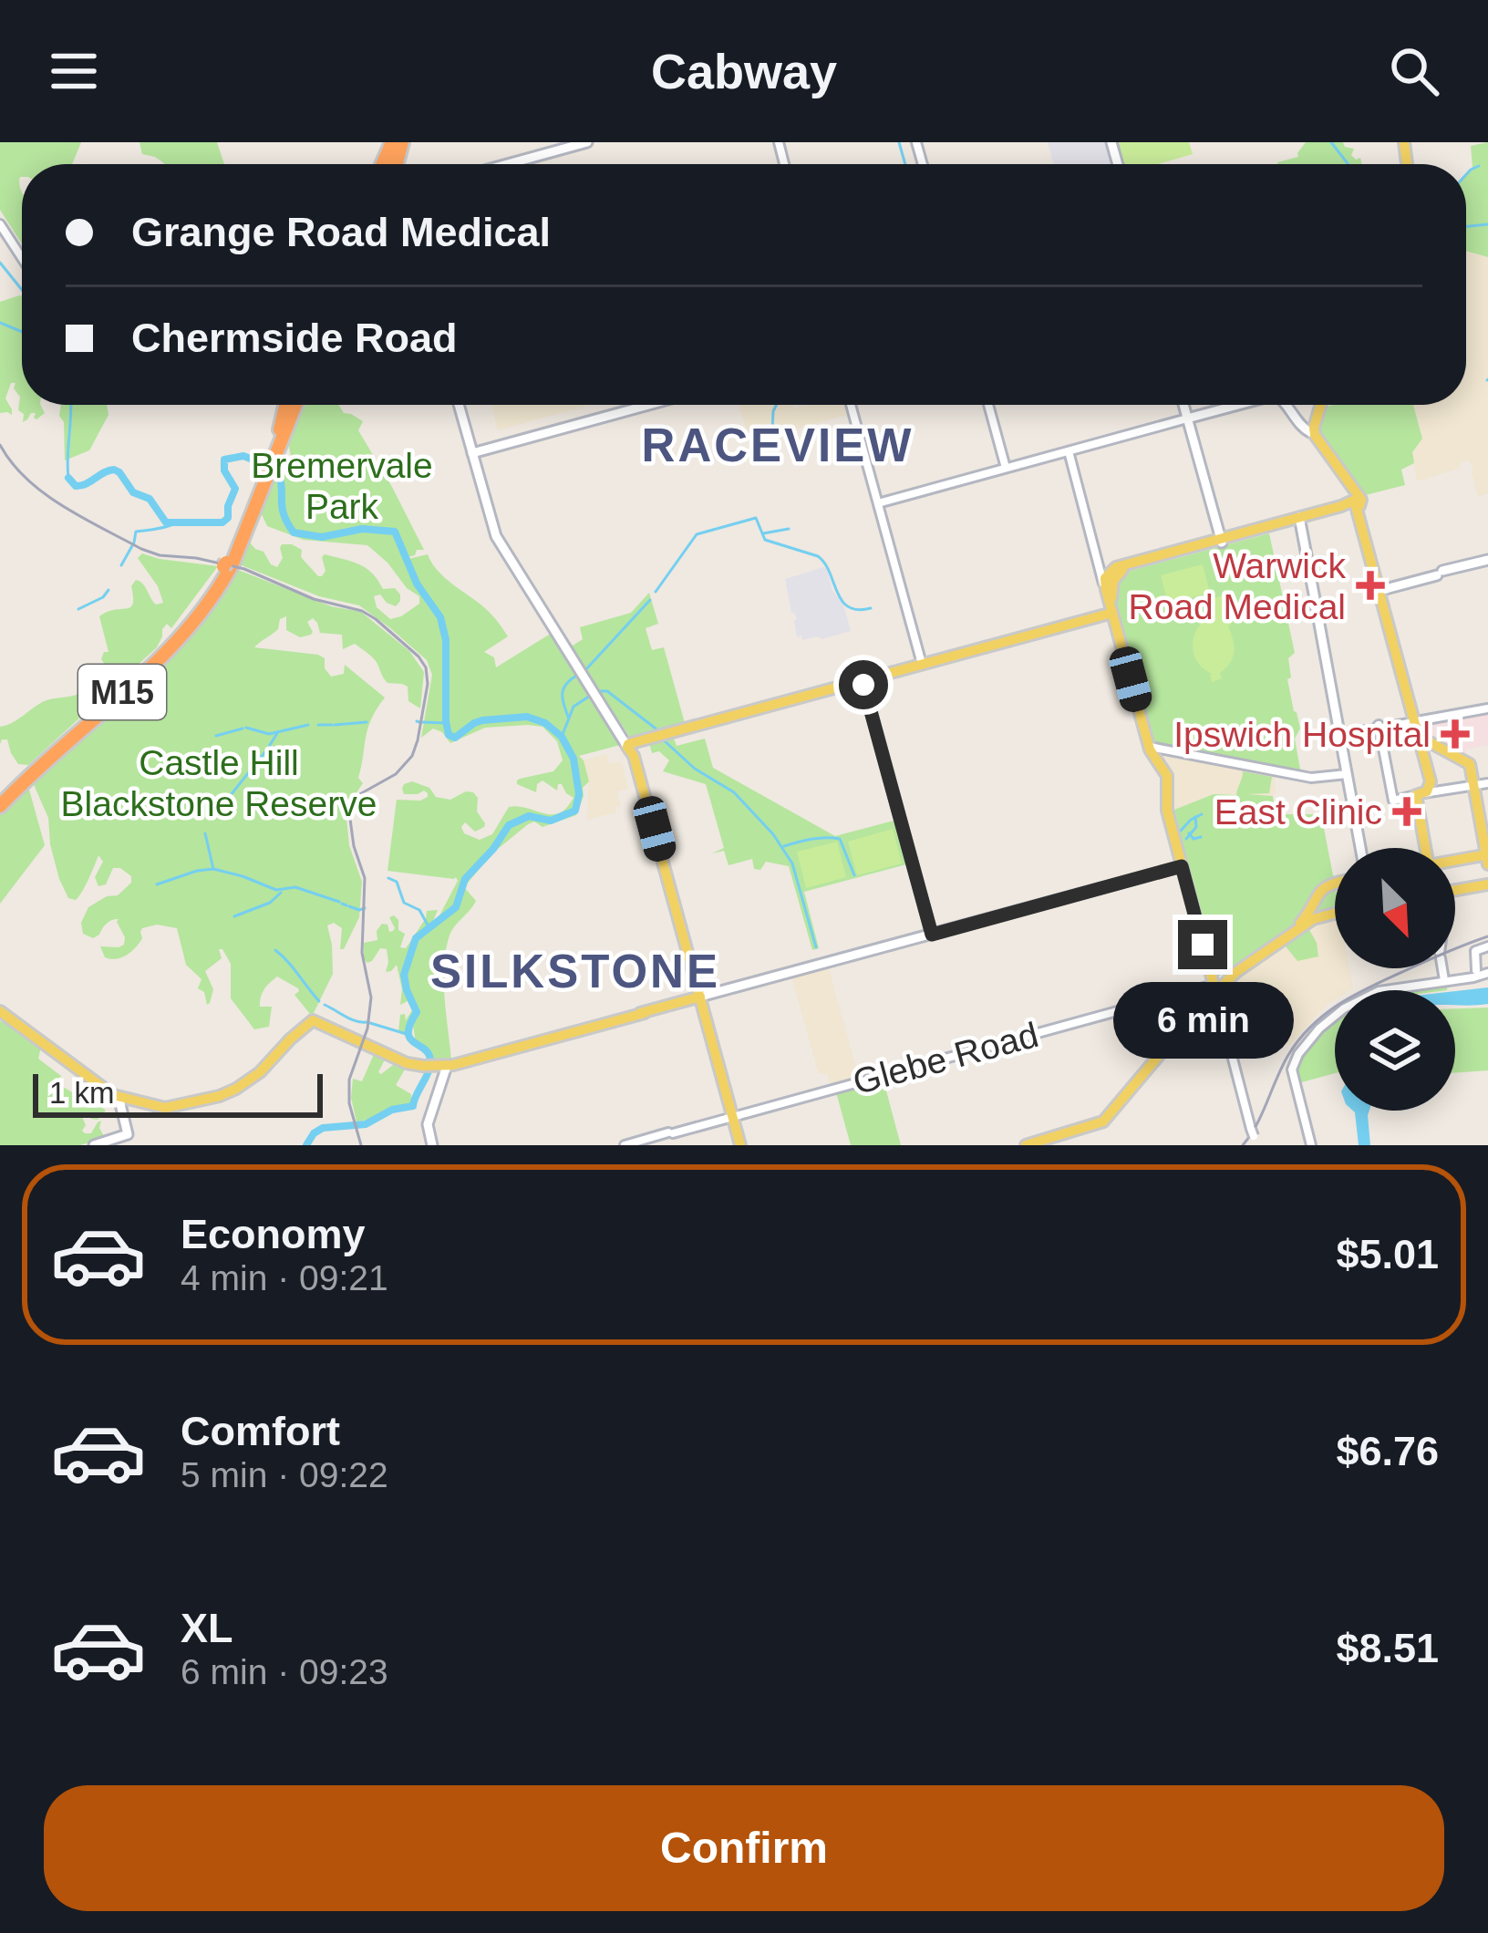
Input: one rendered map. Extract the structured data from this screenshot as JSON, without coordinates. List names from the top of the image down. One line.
{"streets":{"highway":["M15"],"street":["Glebe Road"]},"districts":["RACEVIEW","SILKSTONE"],"parks":["Bremervale Park","Castle Hill Blackstone Reserve"],"places":{"health":["Warwick Road Medical","Ipswich Hospital","East Clinic"]},"scale_bar":"1 km","north":"bottom right","page":{"header":"Cabway","banner":["Grange Road Medical","Chermside Road"],"bubble":"6 min","scale":"1 km","list":[{"name":"Economy","note":"4 min · 09:21","value":"$5.01"},{"name":"Comfort","note":"5 min · 09:22","value":"$6.76"},{"name":"XL","note":"6 min · 09:23","value":"$8.51"}],"buttons":"Confirm"}}
